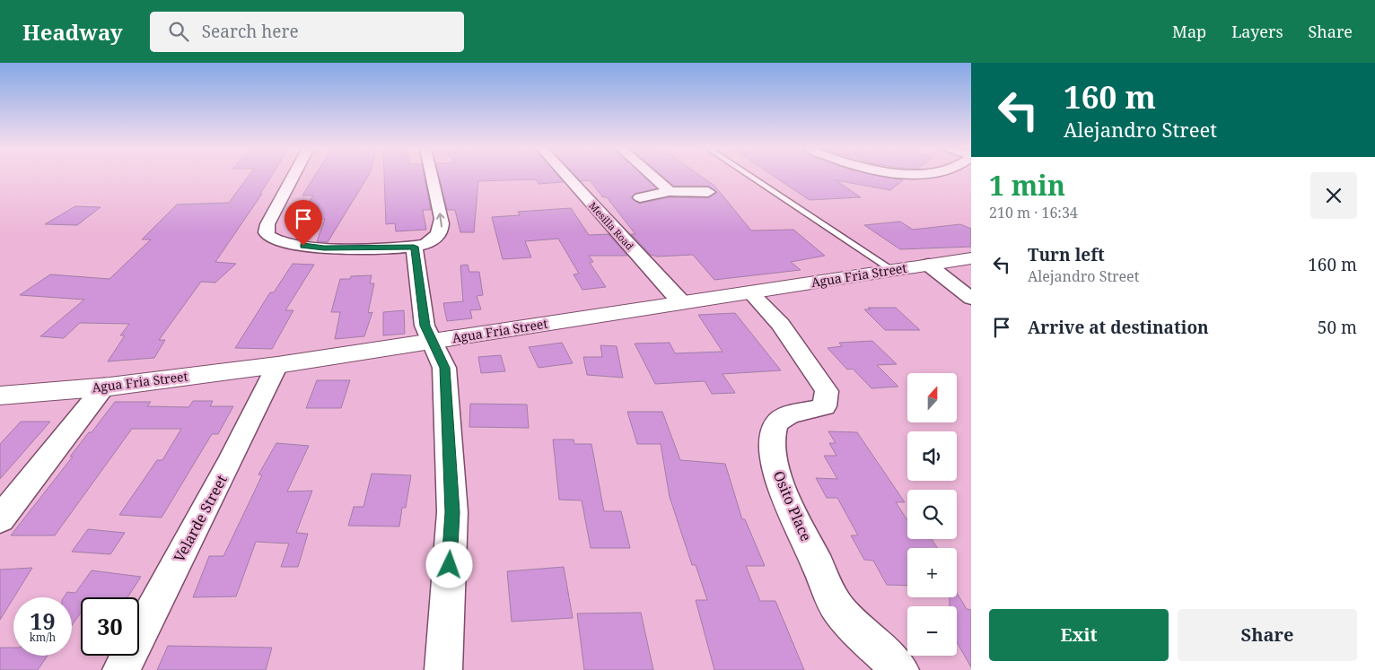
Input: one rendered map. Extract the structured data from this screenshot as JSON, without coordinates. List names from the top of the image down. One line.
{"streets":{"street":["Mesilla Road","Agua Fria Street","Osito Place","Velarde Street"]},"crossings":[["Mesilla Road","Agua Fria Street"],["Agua Fria Street","Osito Place"],["Agua Fria Street","Velarde Street"]],"north":"top","page":{"header":"Headway","search":"Search here","nav":["Map","Layers","Share"],"turn":["160 m","Alejandro Street"],"heading":["1 min","210 m · 16:34"],"list":[{"name":"Turn left","note":"Alejandro Street","value":"160 m"},{"name":"Arrive at destination","value":"50 m"}],"map_buttons":["+","−"],"speed":"19 km/h","limit":"30","buttons":["Exit","Share"]}}
